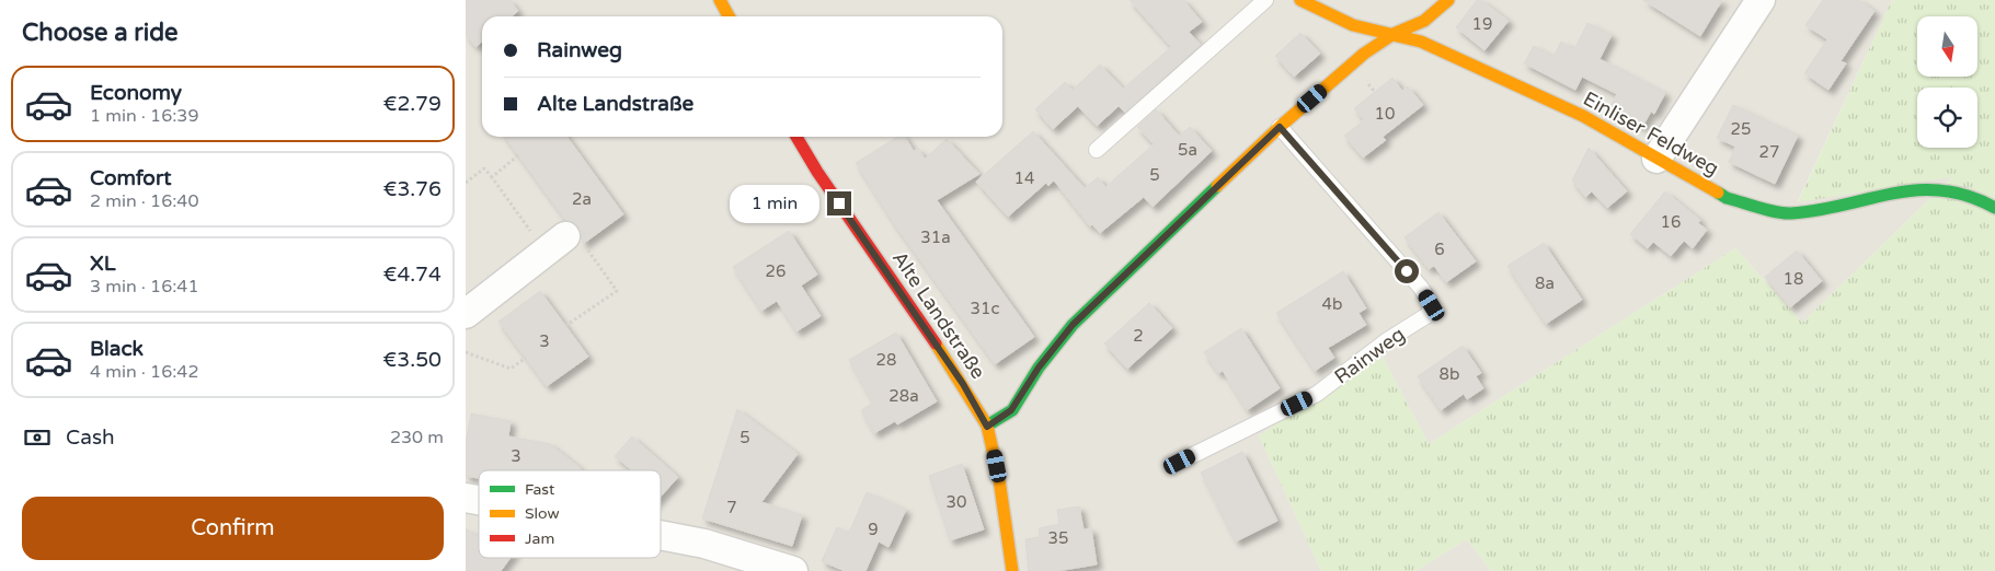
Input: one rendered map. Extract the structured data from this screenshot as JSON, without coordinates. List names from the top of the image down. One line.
{"streets":{"street":["Einliser Feldweg","Alte Landstraße"],"lane":["Rainweg"]},"house_numbers":["19","10","25","5a","27","5","14","2a","16","31a","6","26","18","8a","4b","31c","2","3","28","8b","28a","5","3","30","7","9","35"],"legend":["Fast","Slow","Jam"],"north":"bottom","page":{"heading":"Choose a ride","banner":["Rainweg","Alte Landstraße"],"list":[{"name":"Economy","note":"1 min · 16:39","value":"€2.79"},{"name":"Comfort","note":"2 min · 16:40","value":"€3.76"},{"name":"XL","note":"3 min · 16:41","value":"€4.74"},{"name":"Black","note":"4 min · 16:42","value":"€3.50"}],"bubble":"1 min","pay":["Cash","230 m"],"buttons":"Confirm"}}
